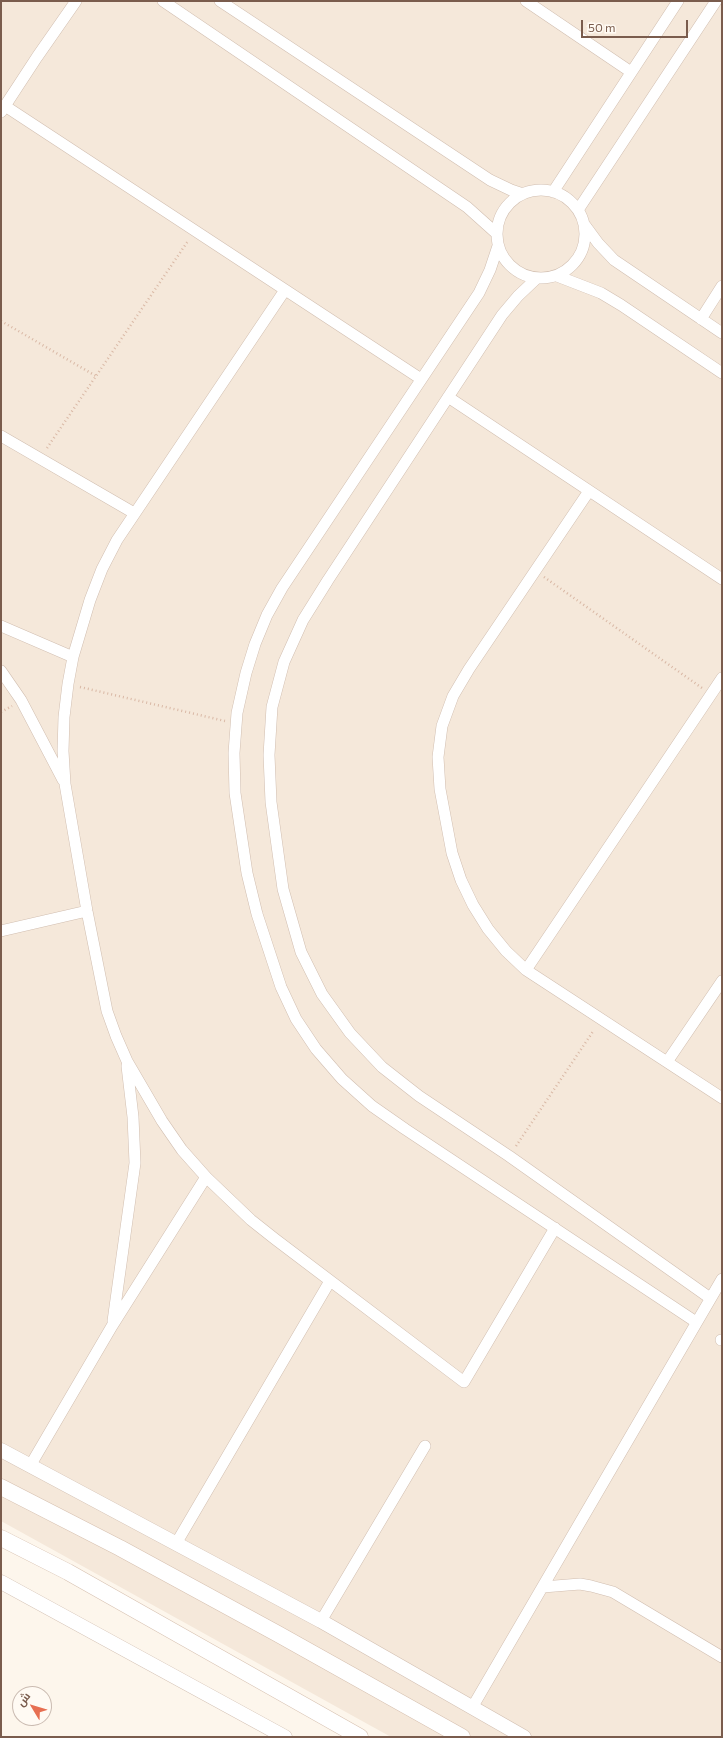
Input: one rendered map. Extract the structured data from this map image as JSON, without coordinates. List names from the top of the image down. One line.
{"scale_bar":"50 m","north":"top left"}
